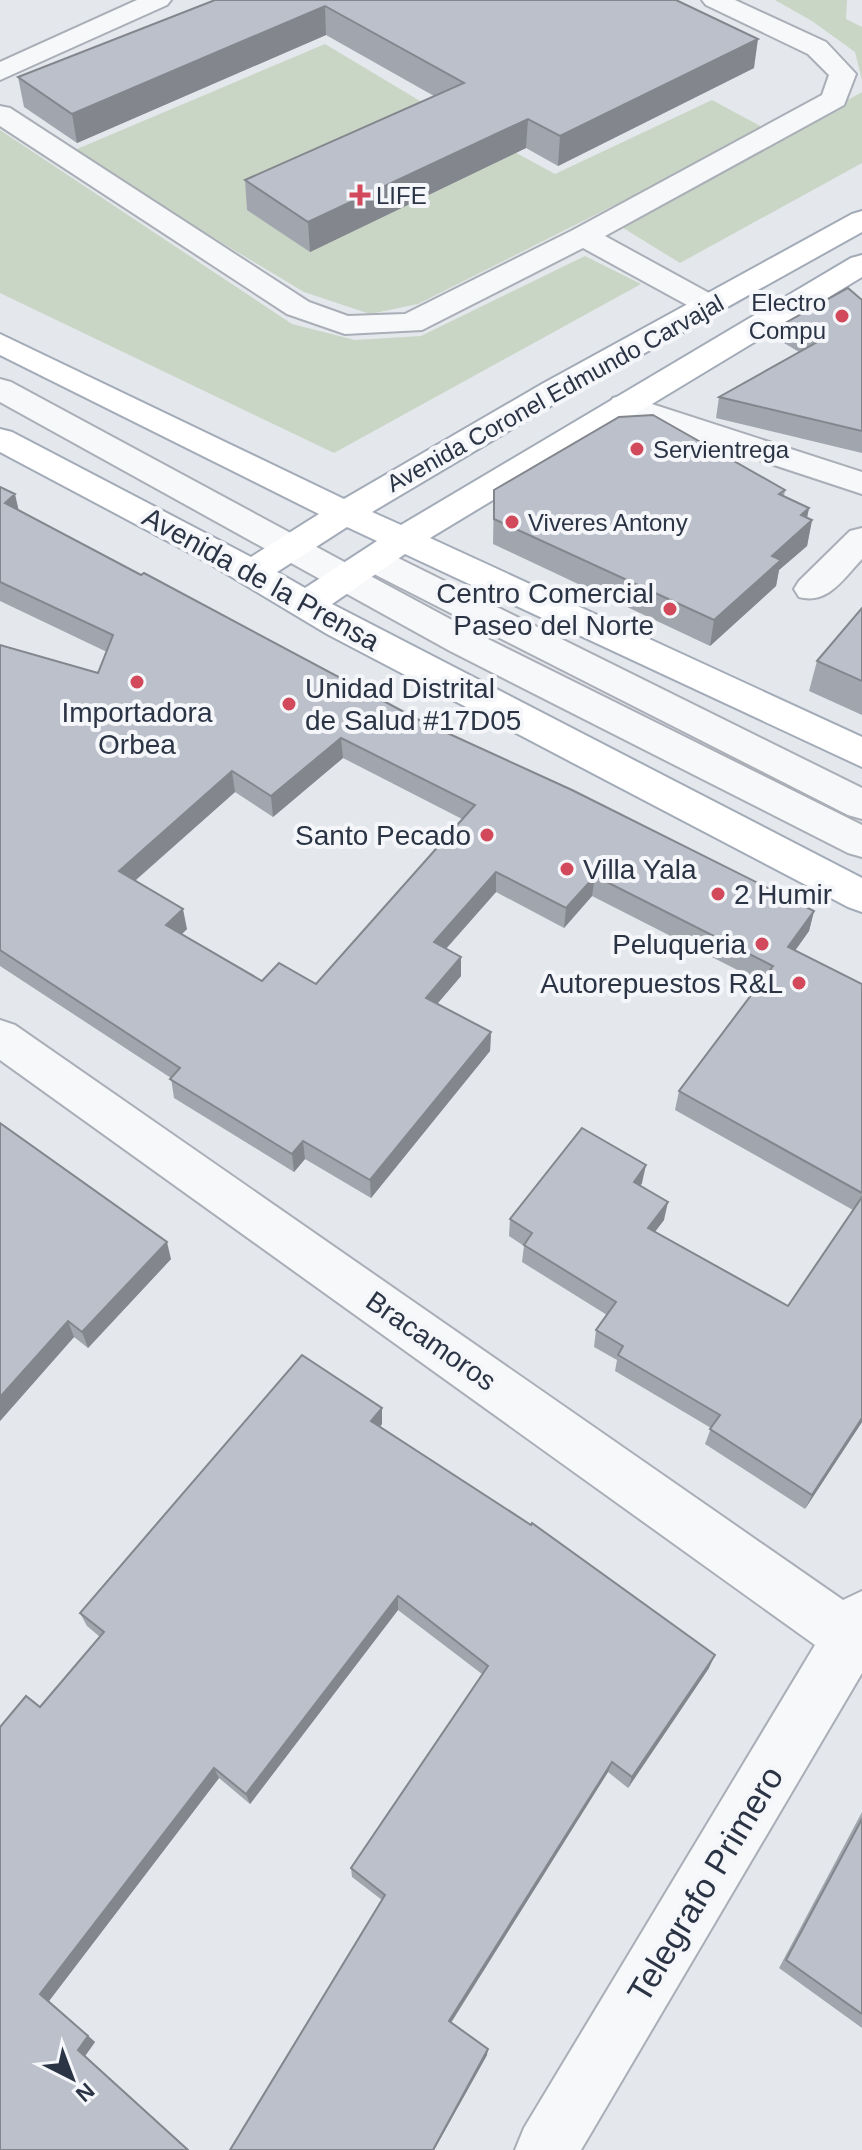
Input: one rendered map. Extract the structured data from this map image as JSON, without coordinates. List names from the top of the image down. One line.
{"streets":{"main road":["Avenida Coronel Edmundo Carvajal","Avenida de la Prensa"],"street":["Bracamoros","Telegrafo Primero"]},"crossings":[["Avenida Coronel Edmundo Carvajal","Avenida de la Prensa"],["Bracamoros","Telegrafo Primero"]],"places":{"health":["LIFE"],"other":["Electro Compu","Servientrega","Viveres Antony","Centro Comercial Paseo del Norte","Importadora Orbea","Unidad Distrital de Salud #17D05","Santo Pecado","Villa Yala","2 Humir","Peluqueria","Autorepuestos R&L"]},"north":"bottom right"}
